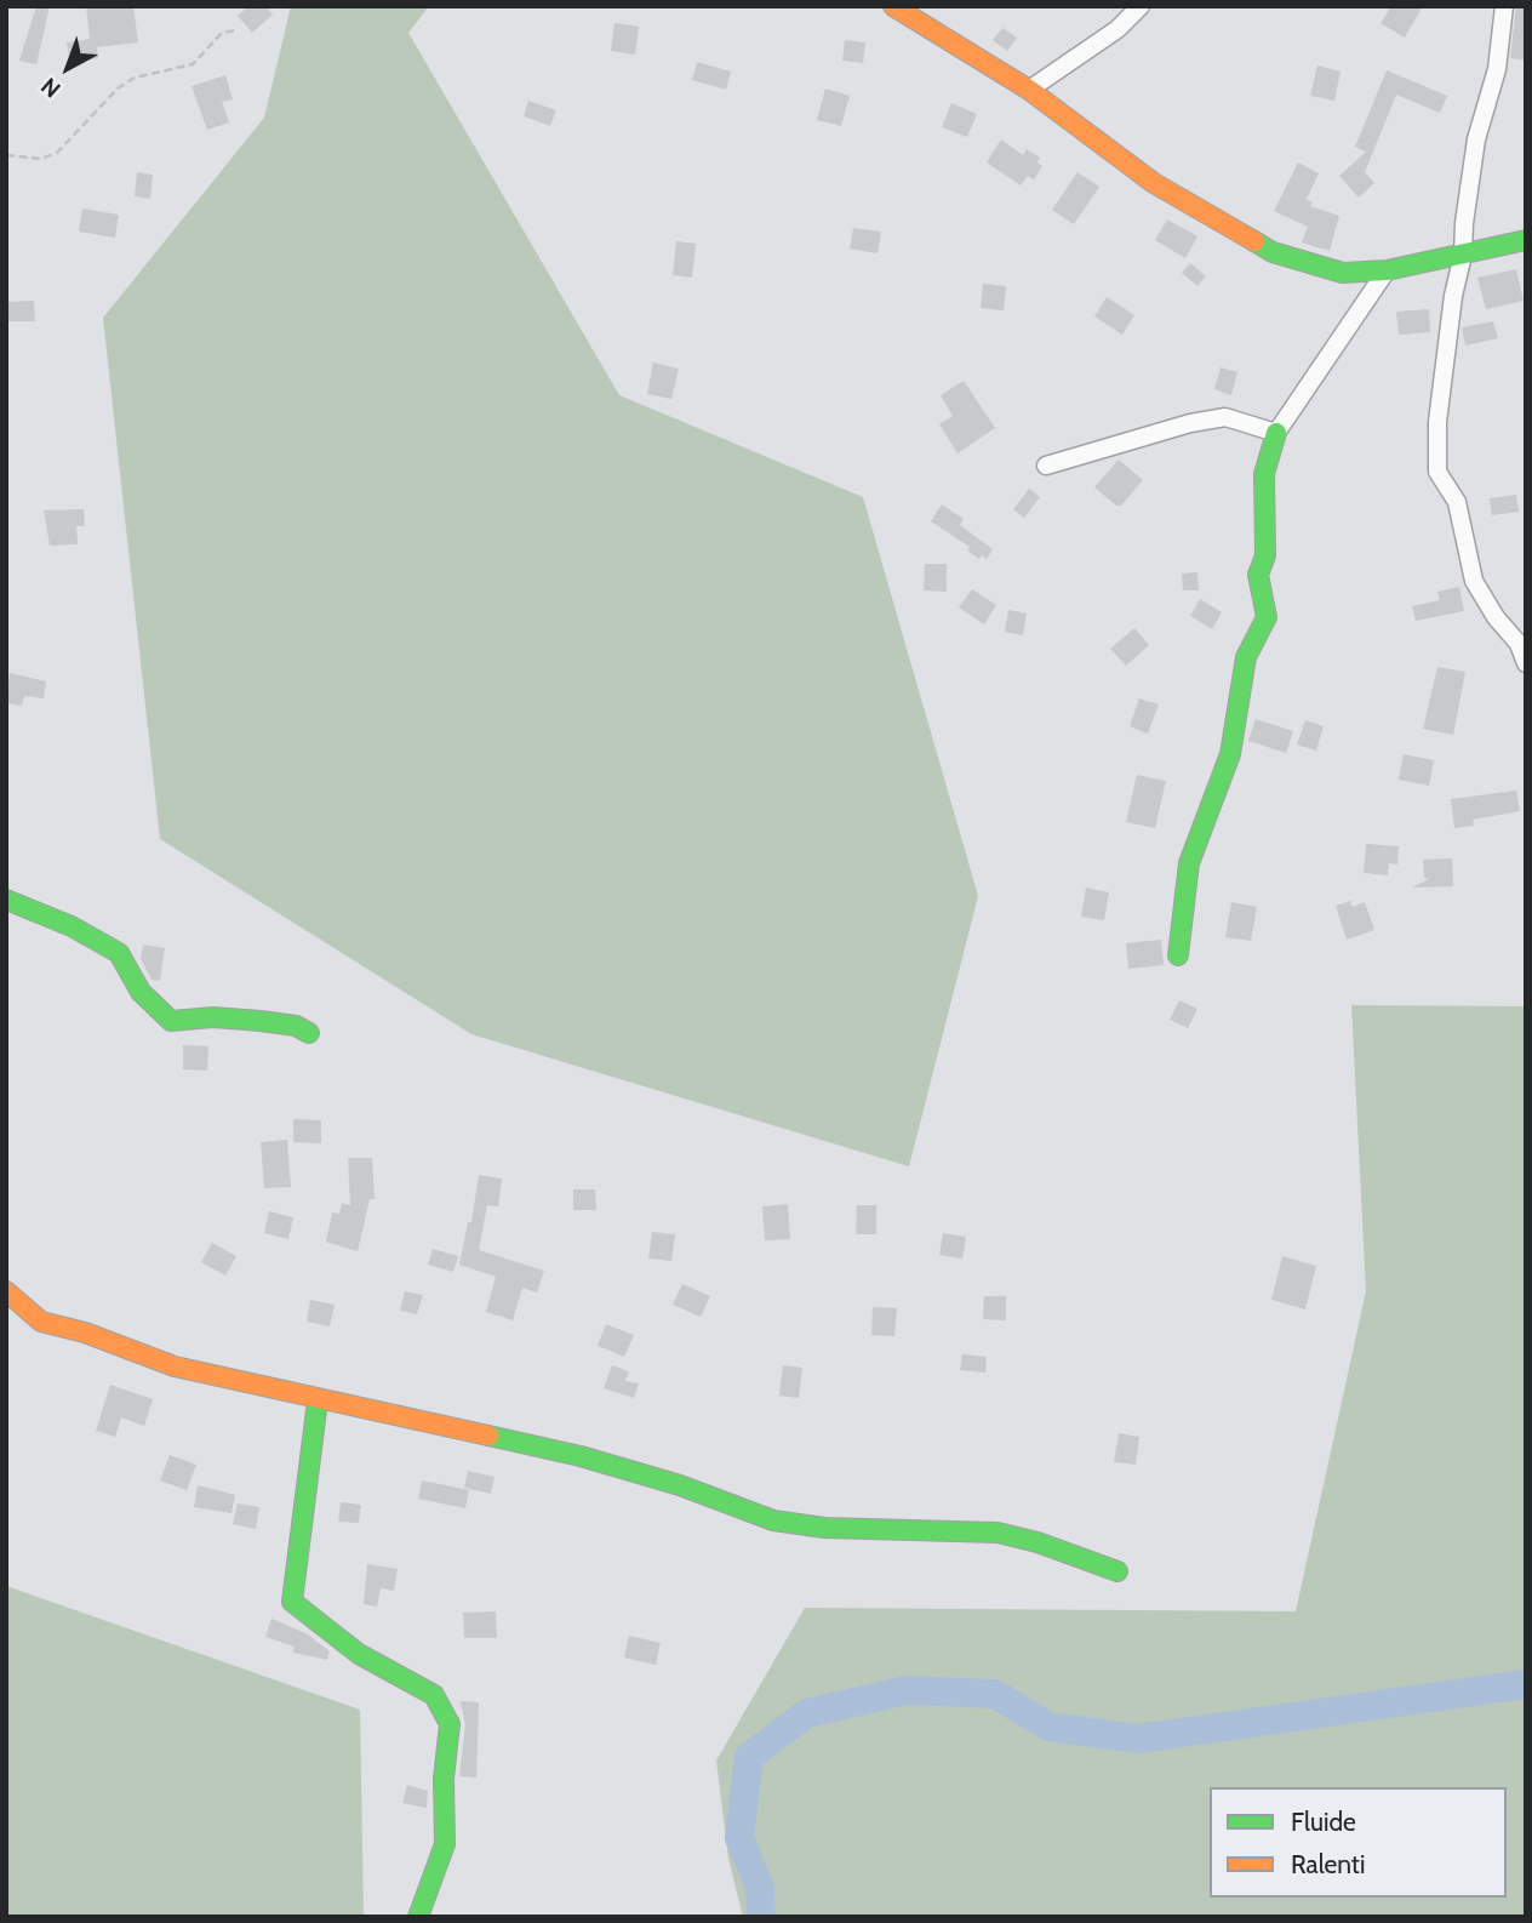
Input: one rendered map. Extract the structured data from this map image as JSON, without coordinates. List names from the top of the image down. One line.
{"legend":["Fluide","Ralenti"],"north":"bottom left"}
